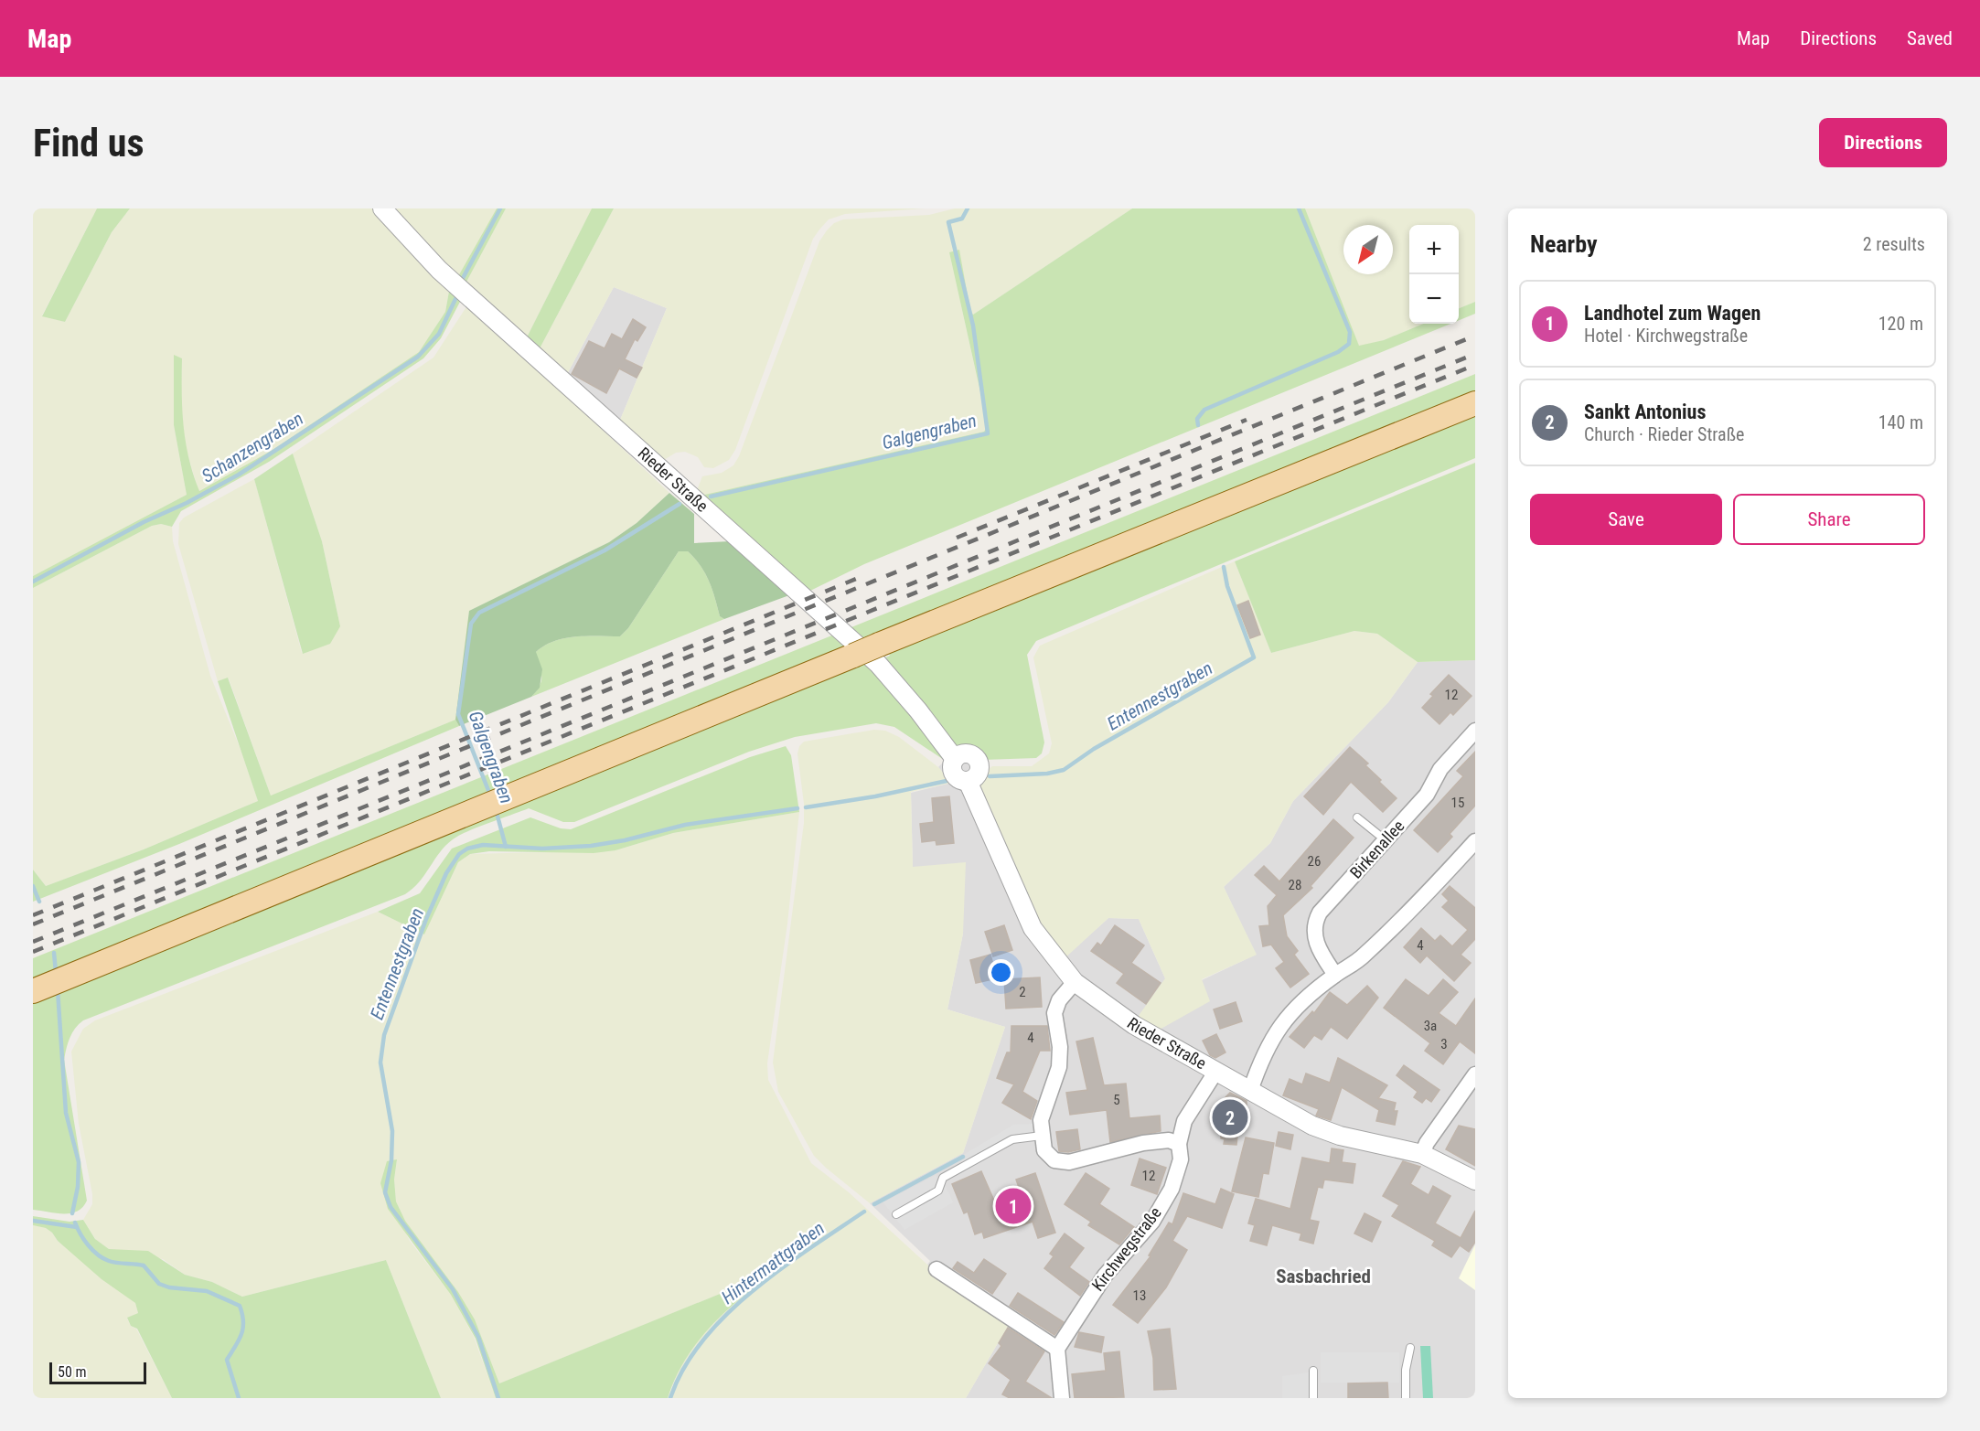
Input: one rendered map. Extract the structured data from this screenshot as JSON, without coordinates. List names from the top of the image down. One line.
{"streets":{"street":["Rieder Straße","Birkenallee","Kirchwegstraße"]},"crossings":[["Rieder Straße","Kirchwegstraße"]],"districts":["Sasbachried"],"water":["Galgengraben","Schanzengraben","Entennestgraben","Hintermattgraben"],"house_numbers":["12","15","26","28","4","2","3a","4","3","5","12","13"],"scale_bar":"50 m","north":"bottom left","page":{"header":"Map","nav":["Map","Directions","Saved"],"buttons":["Directions",["Save","Share"]],"title":"Find us","heading":["Nearby","2 results"],"map_buttons":["+","−"],"list":[{"mark":"1","name":"Landhotel zum Wagen","note":"Hotel · Kirchwegstraße","value":"120 m"},{"mark":"2","name":"Sankt Antonius","note":"Church · Rieder Straße","value":"140 m"}],"pins":["2","1"],"scale":"50 m"}}
